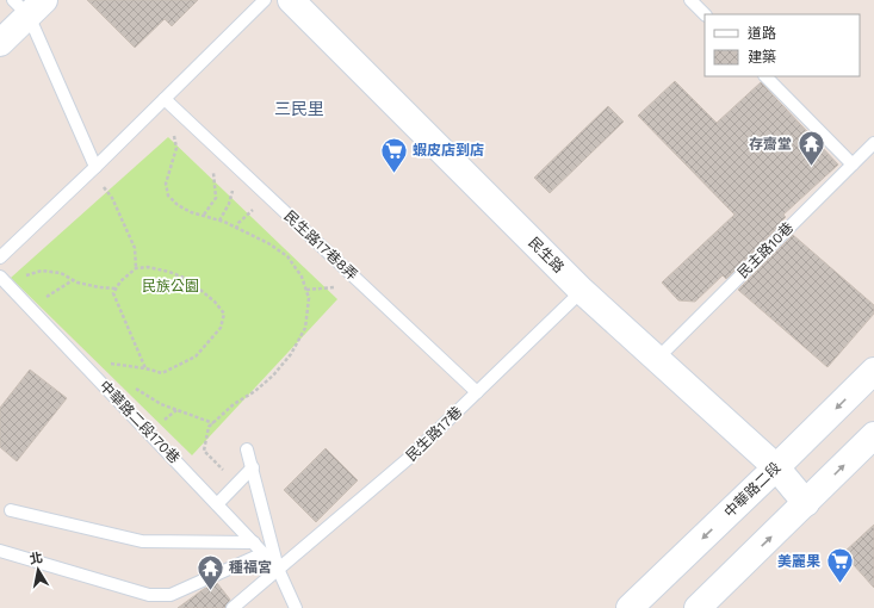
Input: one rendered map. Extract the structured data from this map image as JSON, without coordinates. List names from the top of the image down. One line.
{"streets":{"street":["民生路","中華路二段"],"lane":["民生路17巷8弄","民主路10巷","中華路二段170巷","民生路17巷"]},"crossings":[["民生路17巷8弄","民生路17巷"],["民主路10巷","民生路"],["民生路","民生路17巷"],["民生路","中華路二段"],["中華路二段170巷","民生路17巷"]],"districts":["三民里"],"parks":["民族公園"],"places":{"temple":["存齋堂","種福宮"],"supermarket":["蝦皮店到店","美麗果"]},"legend":["道路","建築"],"north":"top"}
